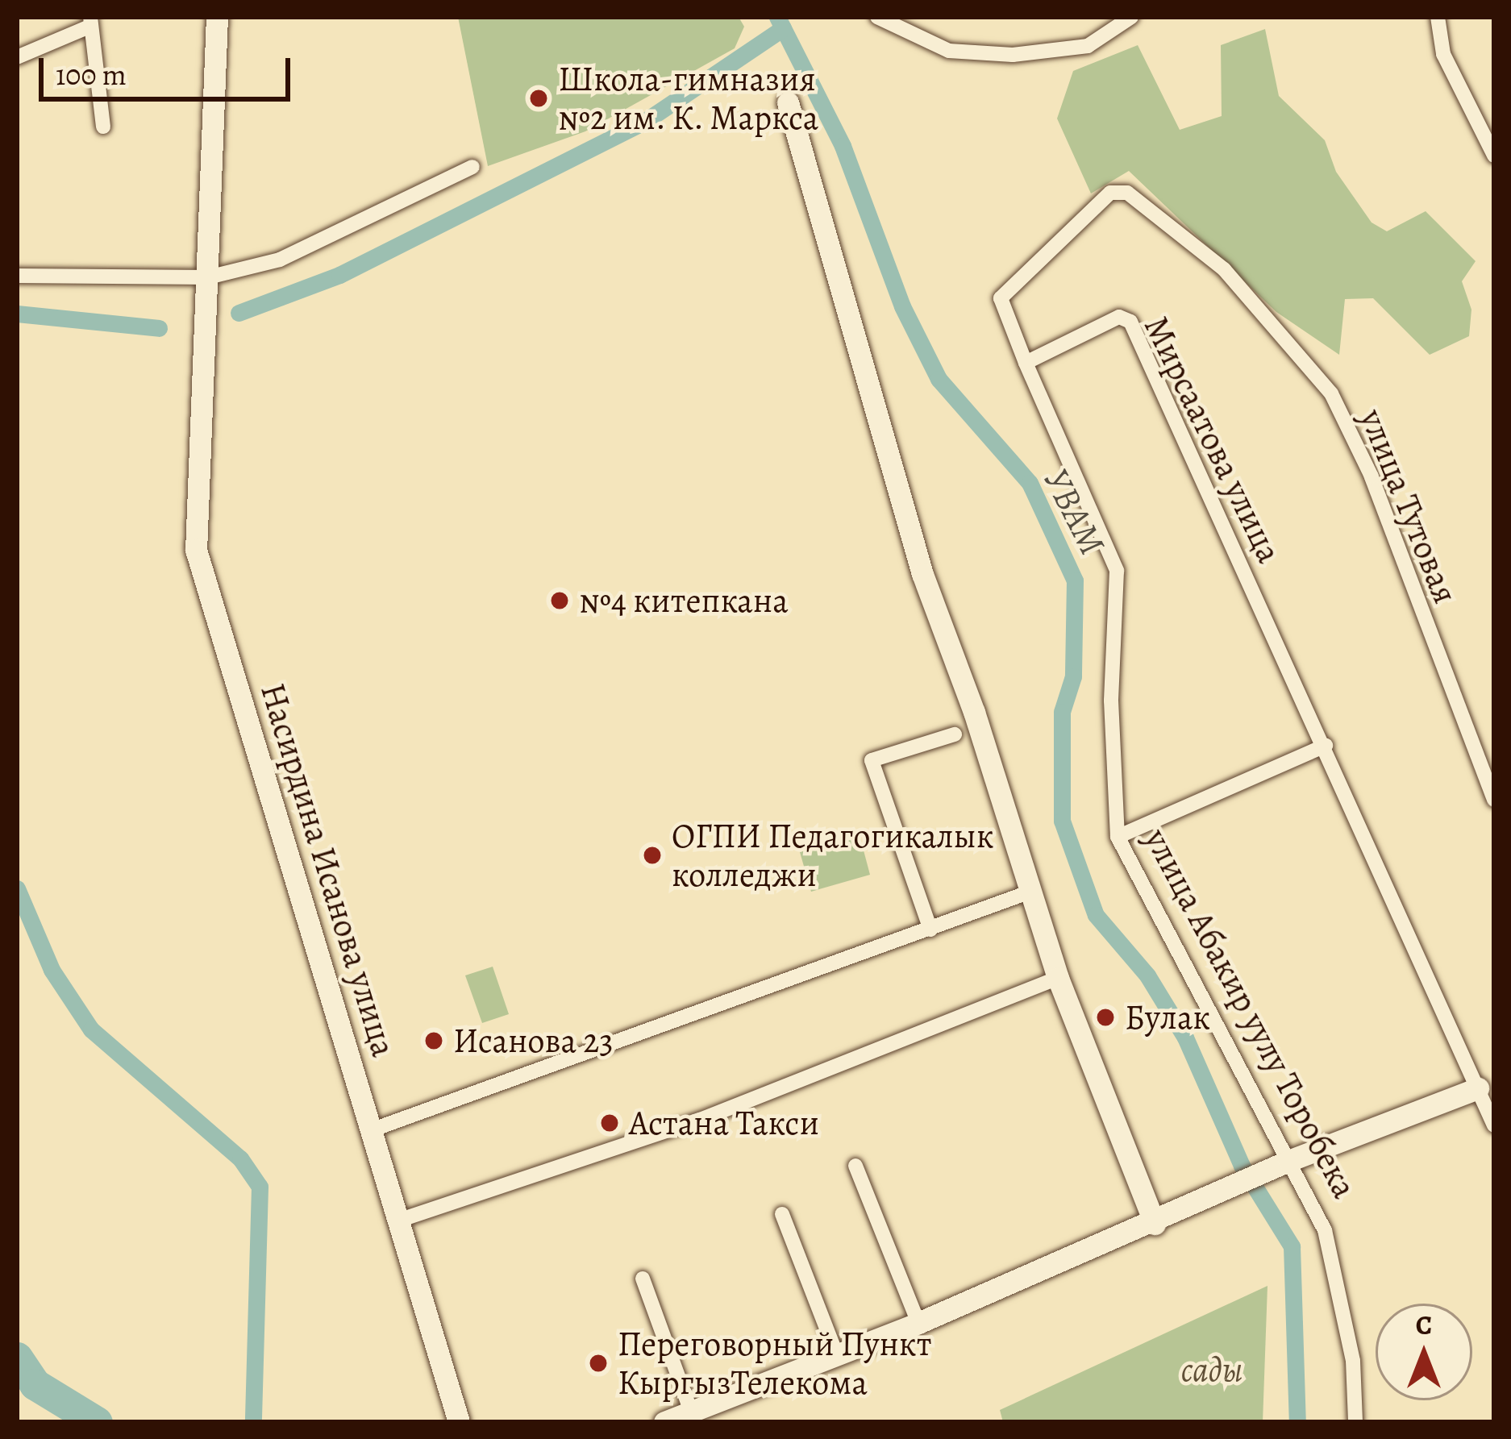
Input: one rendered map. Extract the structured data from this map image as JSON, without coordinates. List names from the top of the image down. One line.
{"streets":{"street":["Мирсаатова улица","улица Тутовая","Насирдина Исанова улица","улица Абакир уулу Торобека"]},"crossings":[["Мирсаатова улица","улица Тутовая"],["Мирсаатова улица","улица Абакир уулу Торобека"],["улица Тутовая","улица Абакир уулу Торобека"]],"water":["УВАМ"],"parks":["сады"],"places":["Школа-гимназия №2 им. К. Маркса","№4 китепкана","ОГПИ Педагогикалык колледжи","Булак","Исанова 23","Астана Такси","Переговорный Пункт КыргызТелекома"],"scale_bar":"100 m","north":"top"}
